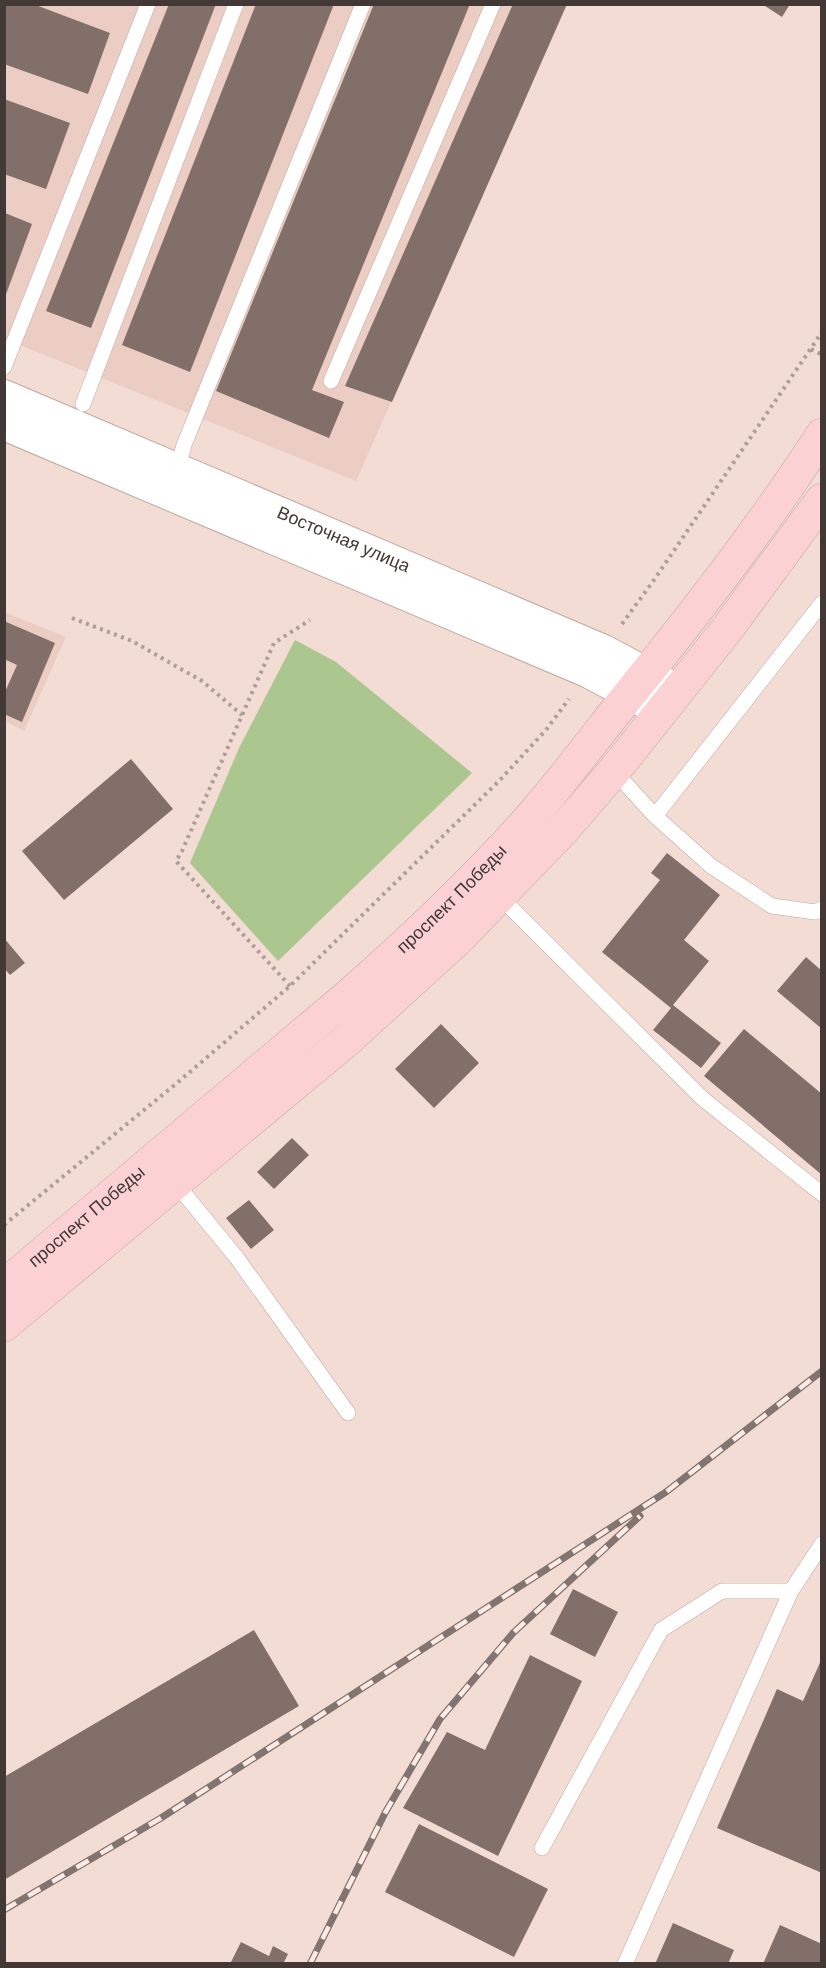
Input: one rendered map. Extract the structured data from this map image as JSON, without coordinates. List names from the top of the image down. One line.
{"streets":{"main road":["проспект Победы"],"street":["Восточная улица"]},"crossings":[["Восточная улица","проспект Победы"]]}
